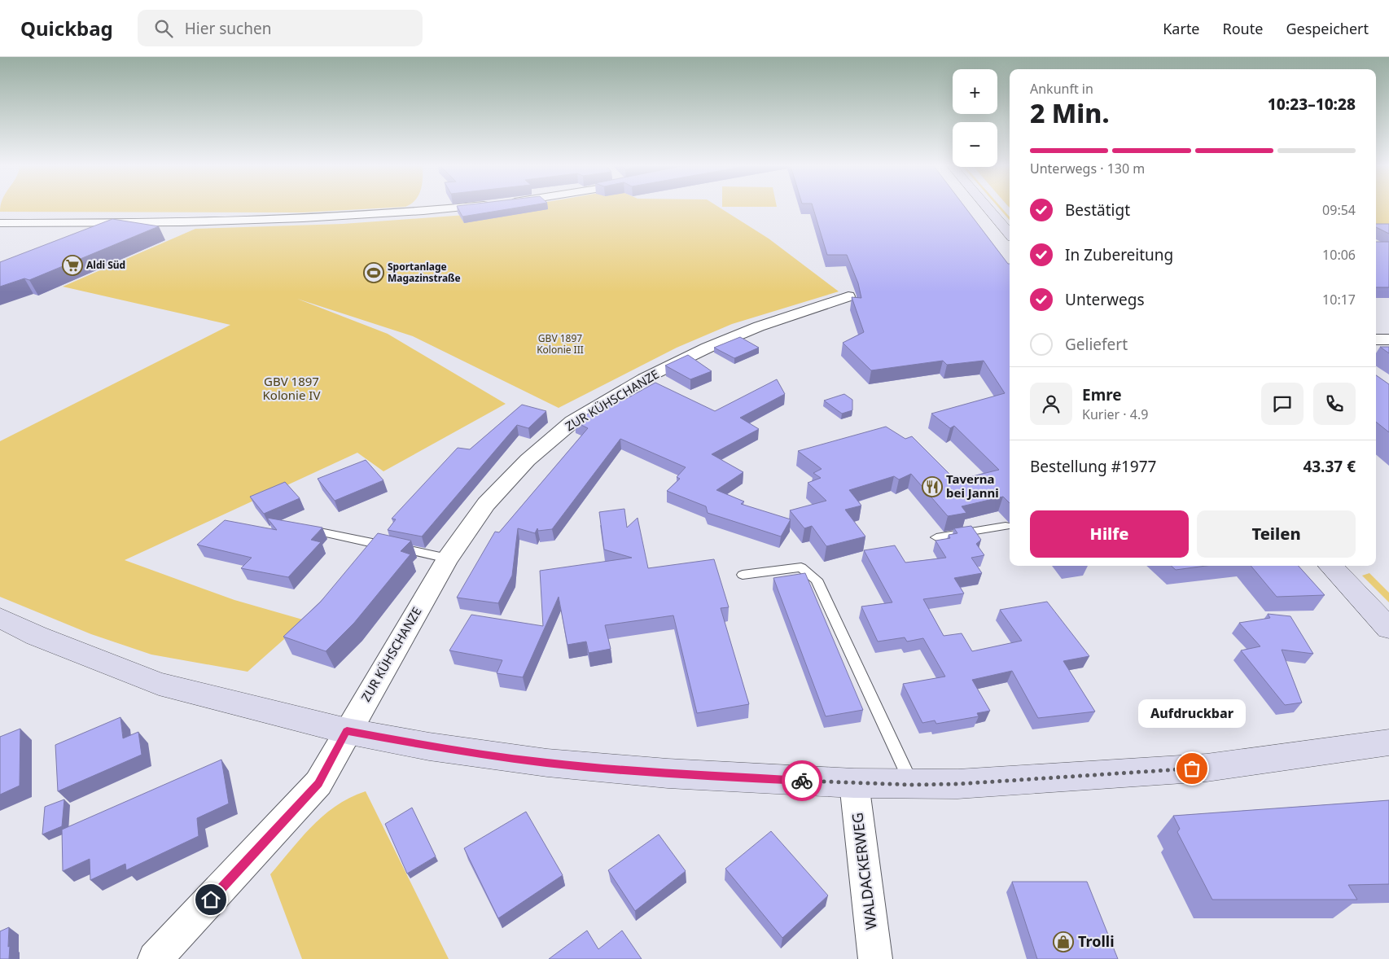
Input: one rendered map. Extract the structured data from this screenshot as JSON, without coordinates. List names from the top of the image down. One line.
{"streets":{"street":["ZUR KÜHSCHANZE","WALDACKERWEG"]},"parks":["GBV 1897 Kolonie III","GBV 1897 Kolonie IV"],"places":{"supermarket":["Aldi Süd"],"sports":["Sportanlage Magazinstraße"],"restaurant":["Taverna bei Janni"],"other":["Aufdruckbar"],"shop":["Trolli"]},"page":{"header":"Quickbag","search":"Hier suchen","nav":["Karte","Route","Gespeichert"],"map_buttons":["+","−"],"heading":["2 Min.","Ankunft in","10:23–10:28"],"panel":["Emre","Kurier · 4.9","Bestellung #1977","43.37 €"],"bar":"Unterwegs · 130 m","list":[["Bestätigt","09:54"],["In Zubereitung","10:06"],["Unterwegs","10:17"],"Geliefert"],"buttons":["Hilfe","Teilen"],"bubble":"Aufdruckbar"}}
